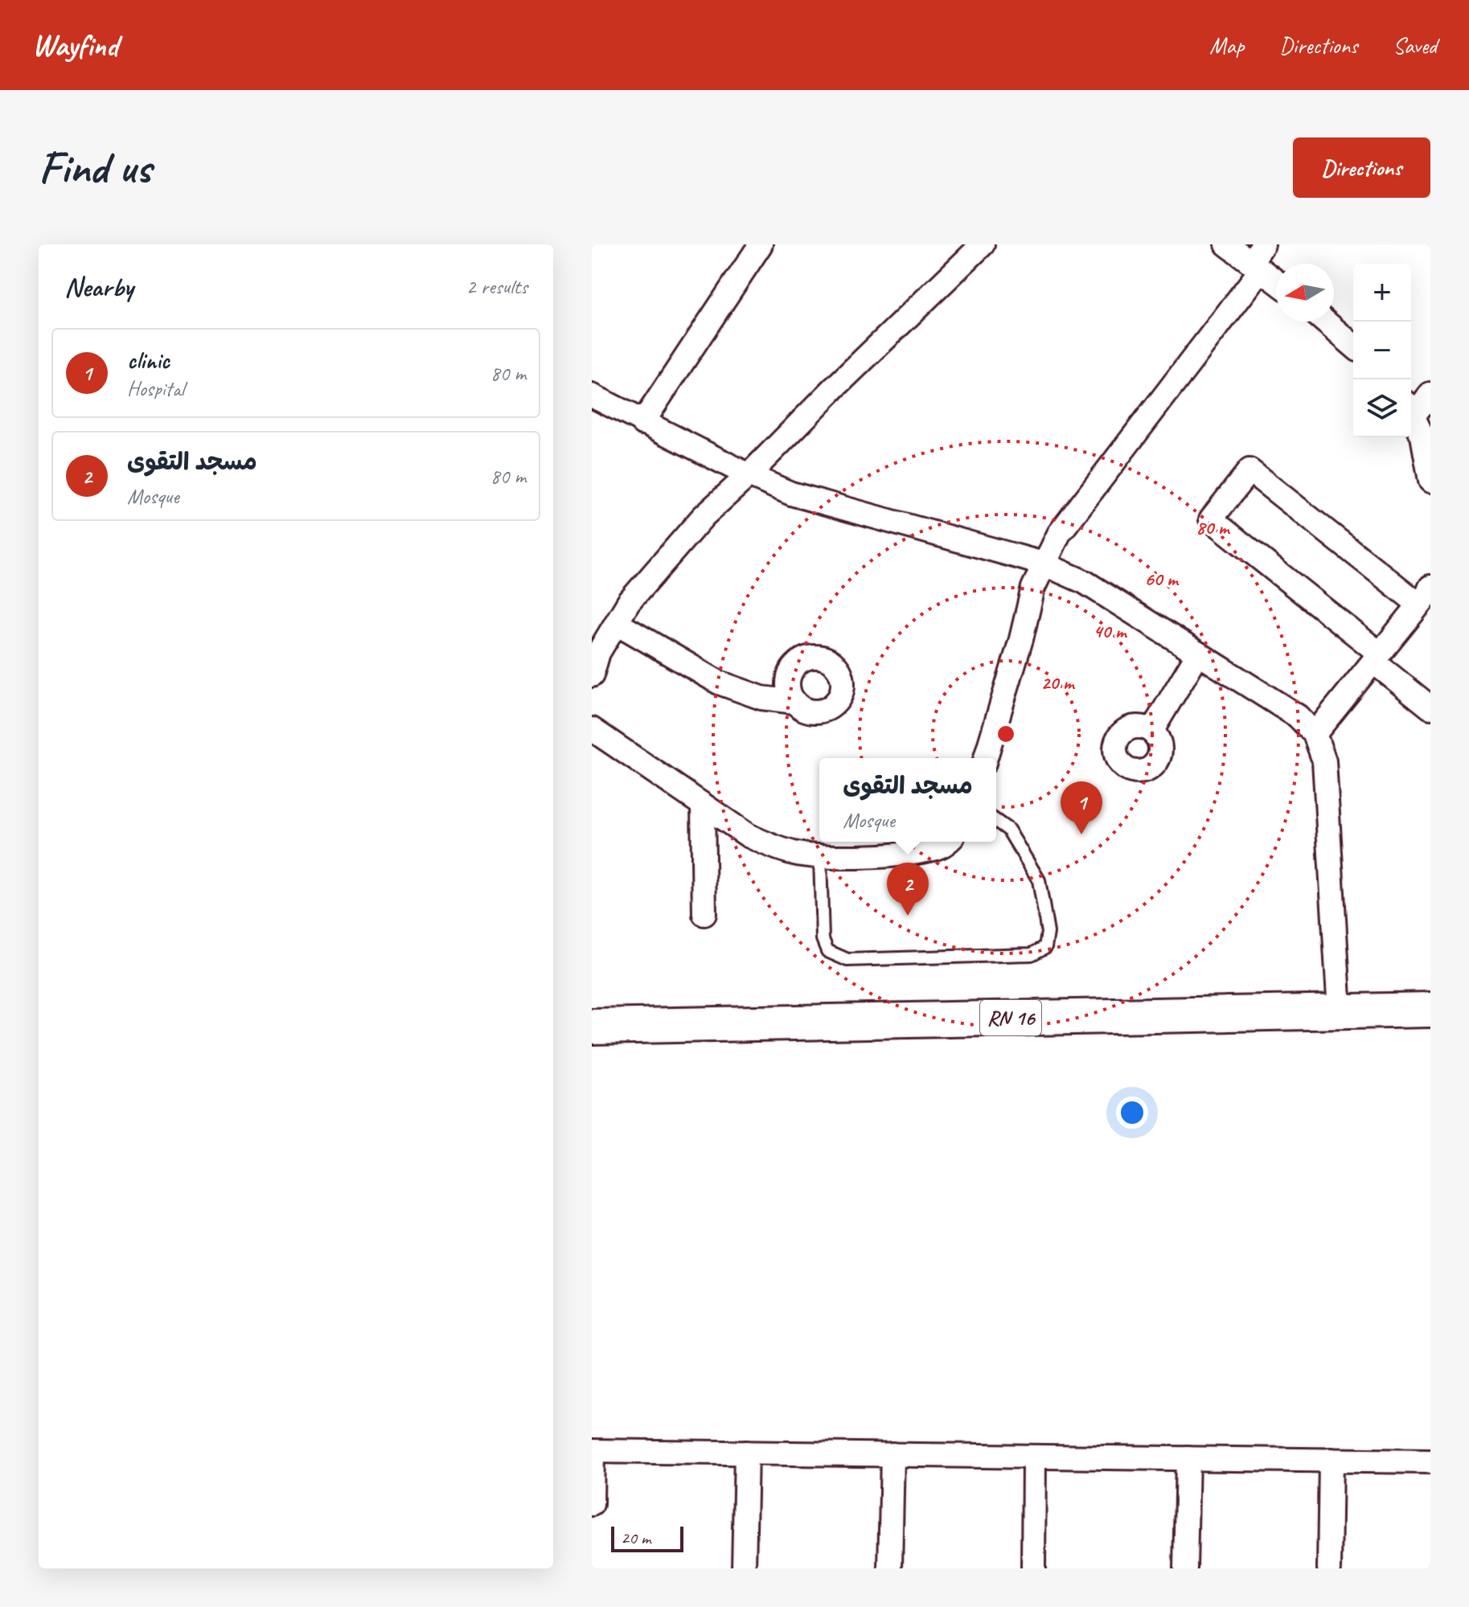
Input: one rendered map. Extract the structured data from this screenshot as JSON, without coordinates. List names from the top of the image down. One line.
{"streets":{"main road":["RN 16"]},"scale_bar":"20 m","north":"left","page":{"header":"Wayfind","nav":["Map","Directions","Saved"],"buttons":"Directions","title":"Find us","heading":["Nearby","2 results"],"map_buttons":["+","−"],"list":[{"mark":"1","name":"clinic","note":"Hospital","value":"80 m"},{"mark":"2","name":"مسجد التقوى","note":"Mosque","value":"80 m"}],"popup":["مسجد التقوى","Mosque"],"pins":["1","2"],"scale":"20 m"},"rings":["80 m","60 m","40 m","20 m"]}
